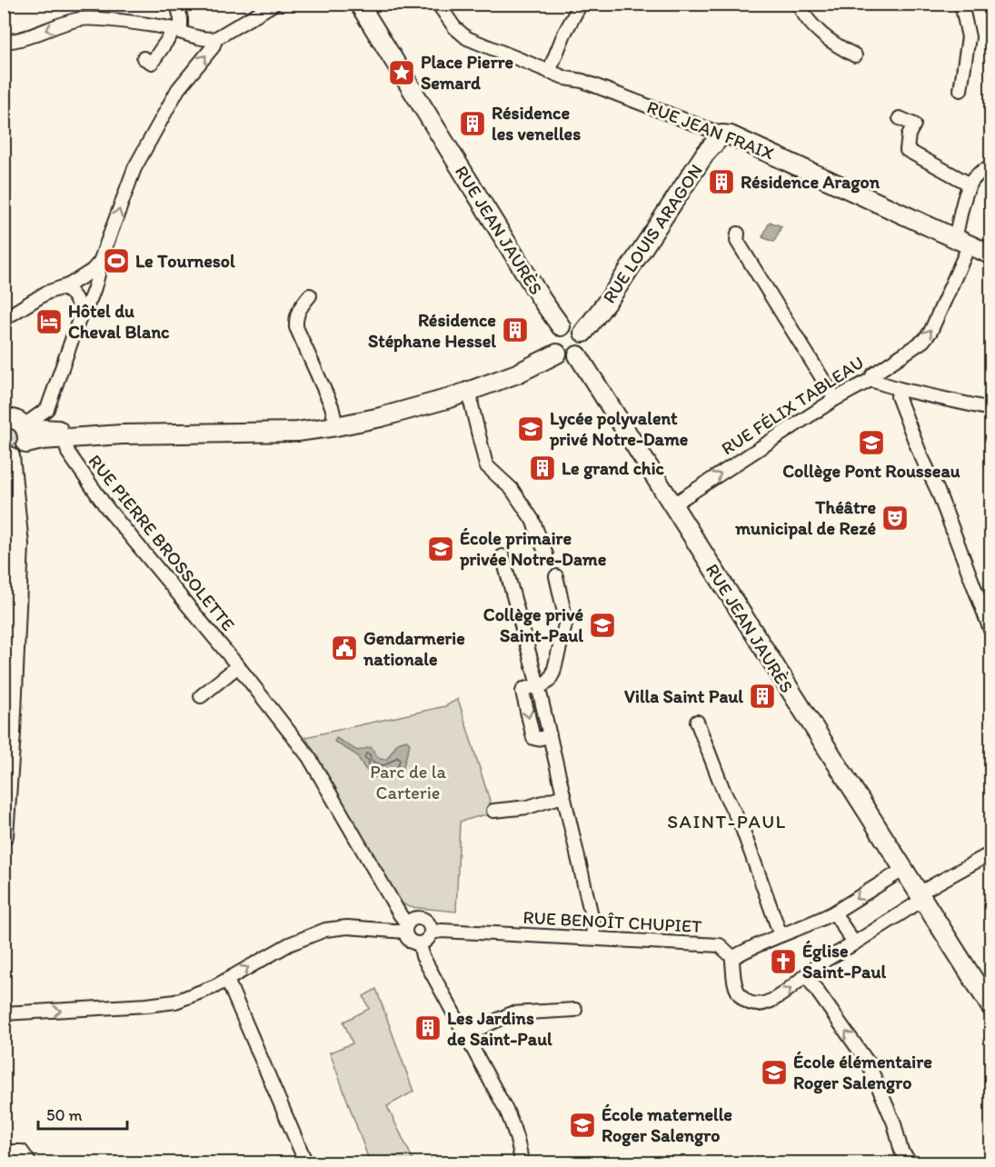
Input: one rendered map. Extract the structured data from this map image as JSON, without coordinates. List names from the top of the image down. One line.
{"streets":{"street":["RUE JEAN FRAIX","RUE JEAN JAURÈS","RUE LOUIS ARAGON","RUE FÉLIX TABLEAU","RUE PIERRE BROSSOLETTE","RUE BENOÎT CHUPIET"]},"crossings":[["RUE JEAN FRAIX","RUE LOUIS ARAGON"],["RUE JEAN FRAIX","RUE FÉLIX TABLEAU"],["RUE JEAN JAURÈS","RUE LOUIS ARAGON"],["RUE JEAN JAURÈS","RUE FÉLIX TABLEAU"],["RUE PIERRE BROSSOLETTE","RUE BENOÎT CHUPIET"]],"one_way":["RUE FÉLIX TABLEAU"],"districts":["SAINT-PAUL"],"parks":["Parc de la Carterie"],"places":{"place":["Place Pierre Semard"],"building":["Résidence les venelles","Résidence Aragon","Résidence Stéphane Hessel","Le grand chic","Villa Saint Paul","Les Jardins de Saint-Paul"],"sports":["Le Tournesol"],"hotel":["Hôtel du Cheval Blanc"],"school or university":["Lycée polyvalent privé Notre-Dame","Collège Pont Rousseau","École primaire privée Notre-Dame","Collège privé Saint-Paul","École élémentaire Roger Salengro","École maternelle Roger Salengro"],"theatre":["Théâtre municipal de Rezé"],"public building":["Gendarmerie nationale"],"church":["Église Saint-Paul"]},"scale_bar":"50 m"}
